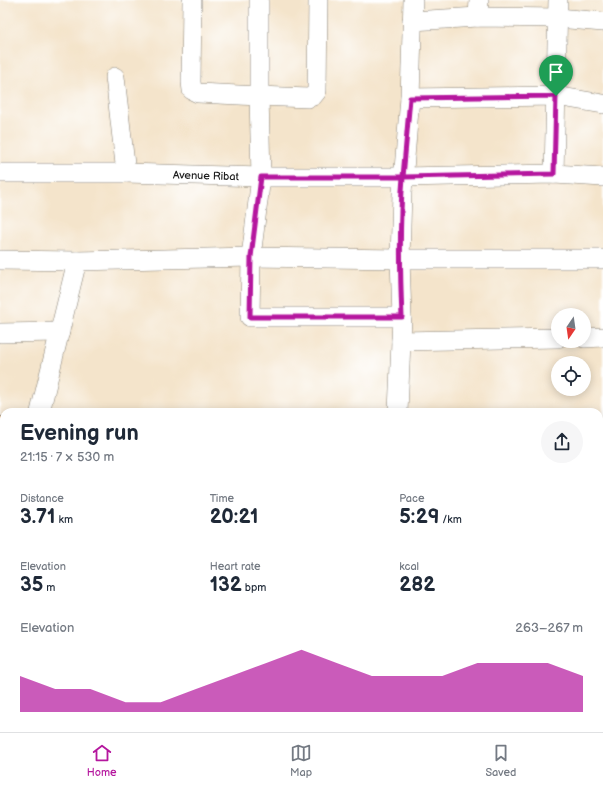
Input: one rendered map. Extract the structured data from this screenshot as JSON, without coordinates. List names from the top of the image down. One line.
{"streets":{"street":["Avenue Ribat"]},"north":"bottom","page":{"heading":["Evening run","21:15 · 7 × 530 m"],"stats":[["Distance","3.71 km"],["Time","20:21"],["Pace","5:29 /km"],["Elevation","35 m"],["Heart rate","132 bpm"],["kcal","282"]],"chart":["Elevation","263–267 m"],"tabs":["Home","Map","Saved"]}}
